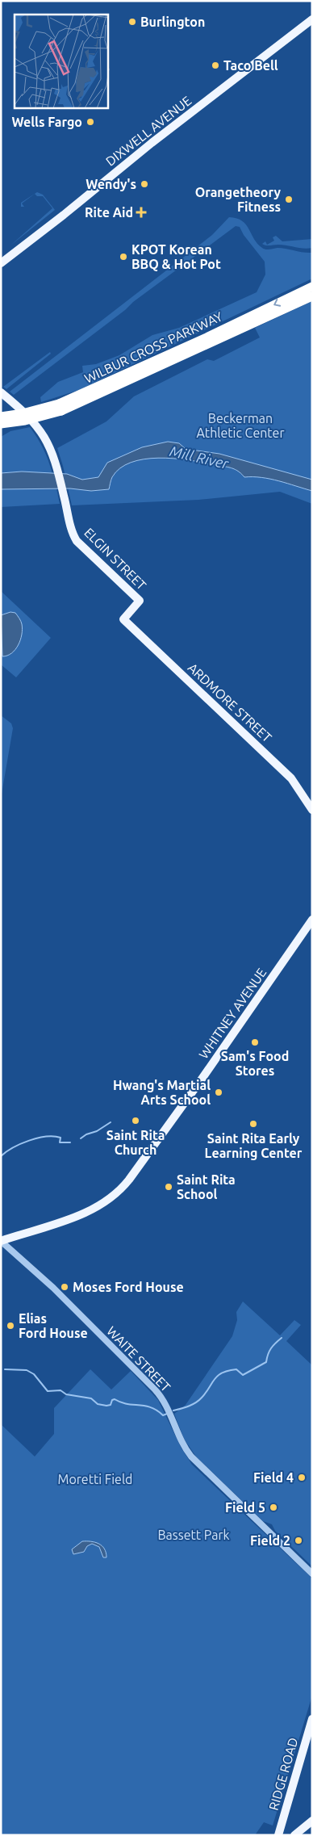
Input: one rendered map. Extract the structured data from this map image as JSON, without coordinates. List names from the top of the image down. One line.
{"streets":{"highway":["WILBUR CROSS PARKWAY"],"main road":["DIXWELL AVENUE","ELGIN STREET","ARDMORE STREET","WHITNEY AVENUE","RIDGE ROAD"],"street":["WAITE STREET"]},"crossings":[["ELGIN STREET","ARDMORE STREET"],["WHITNEY AVENUE","WAITE STREET"]],"water":["Mill River"],"parks":["Beckerman Athletic Center","Moretti Field","Bassett Park"],"places":{"other":["Burlington","Taco Bell","Wells Fargo","Wendy's","Orangetheory Fitness","KPOT Korean BBQ & Hot Pot","Sam's Food Stores","Hwang's Martial Arts School","Saint Rita Church","Saint Rita Early Learning Center","Saint Rita School","Moses Ford House","Elias Ford House","Field 4","Field 5","Field 2"],"health":["Rite Aid"]}}
